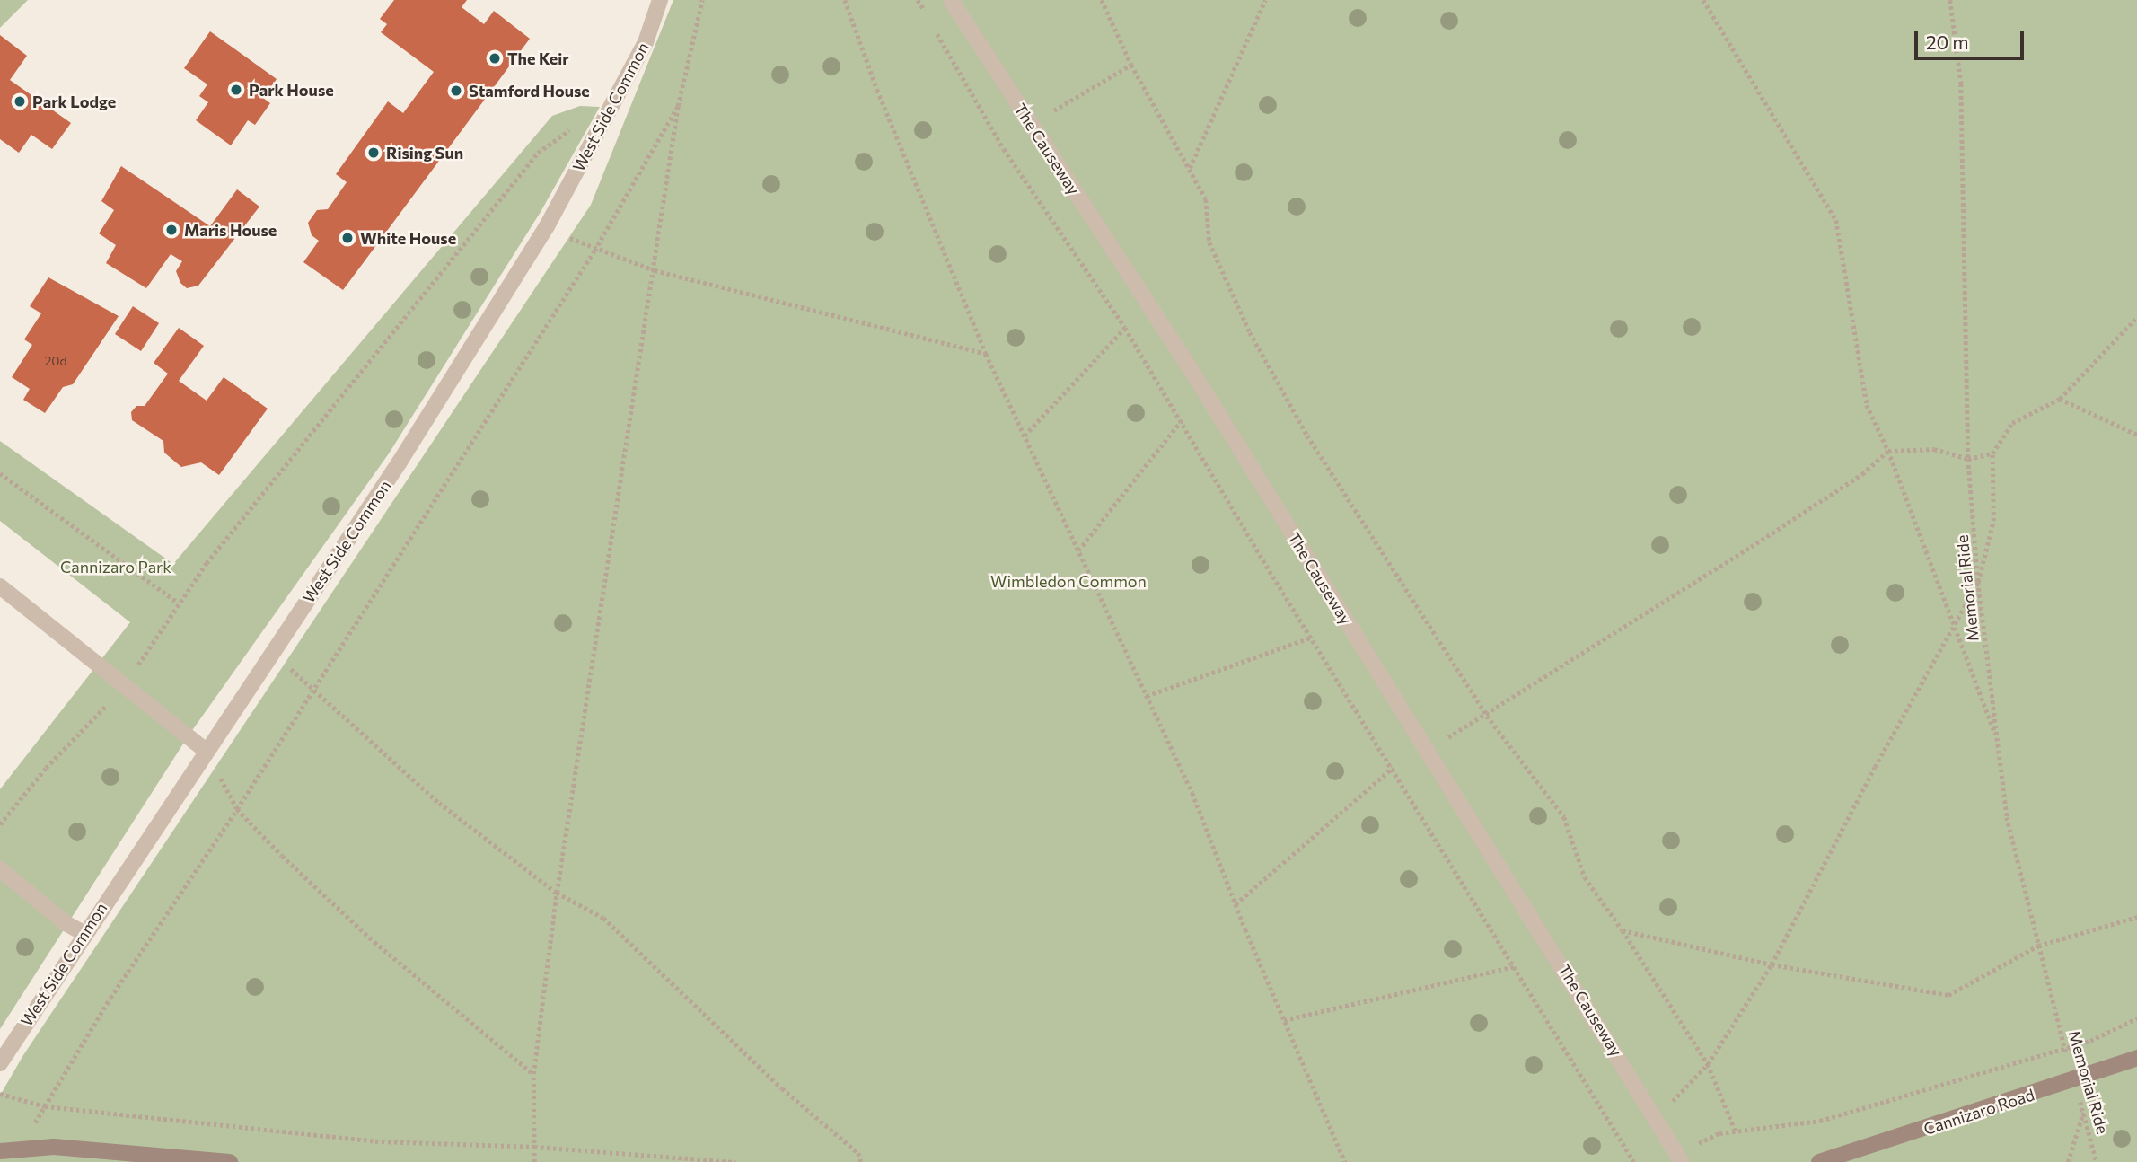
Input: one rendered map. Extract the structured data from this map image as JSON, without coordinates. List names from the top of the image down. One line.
{"streets":{"main road":["Cannizaro Road"],"street":["West Side Common","The Causeway"],"path":["Memorial Ride"]},"crossings":[["Memorial Ride","Cannizaro Road"]],"parks":["Cannizaro Park","Wimbledon Common"],"places":["The Keir","Park House","Stamford House","Park Lodge","Rising Sun","Maris House","White House"],"house_numbers":["20d"],"scale_bar":"20 m"}
